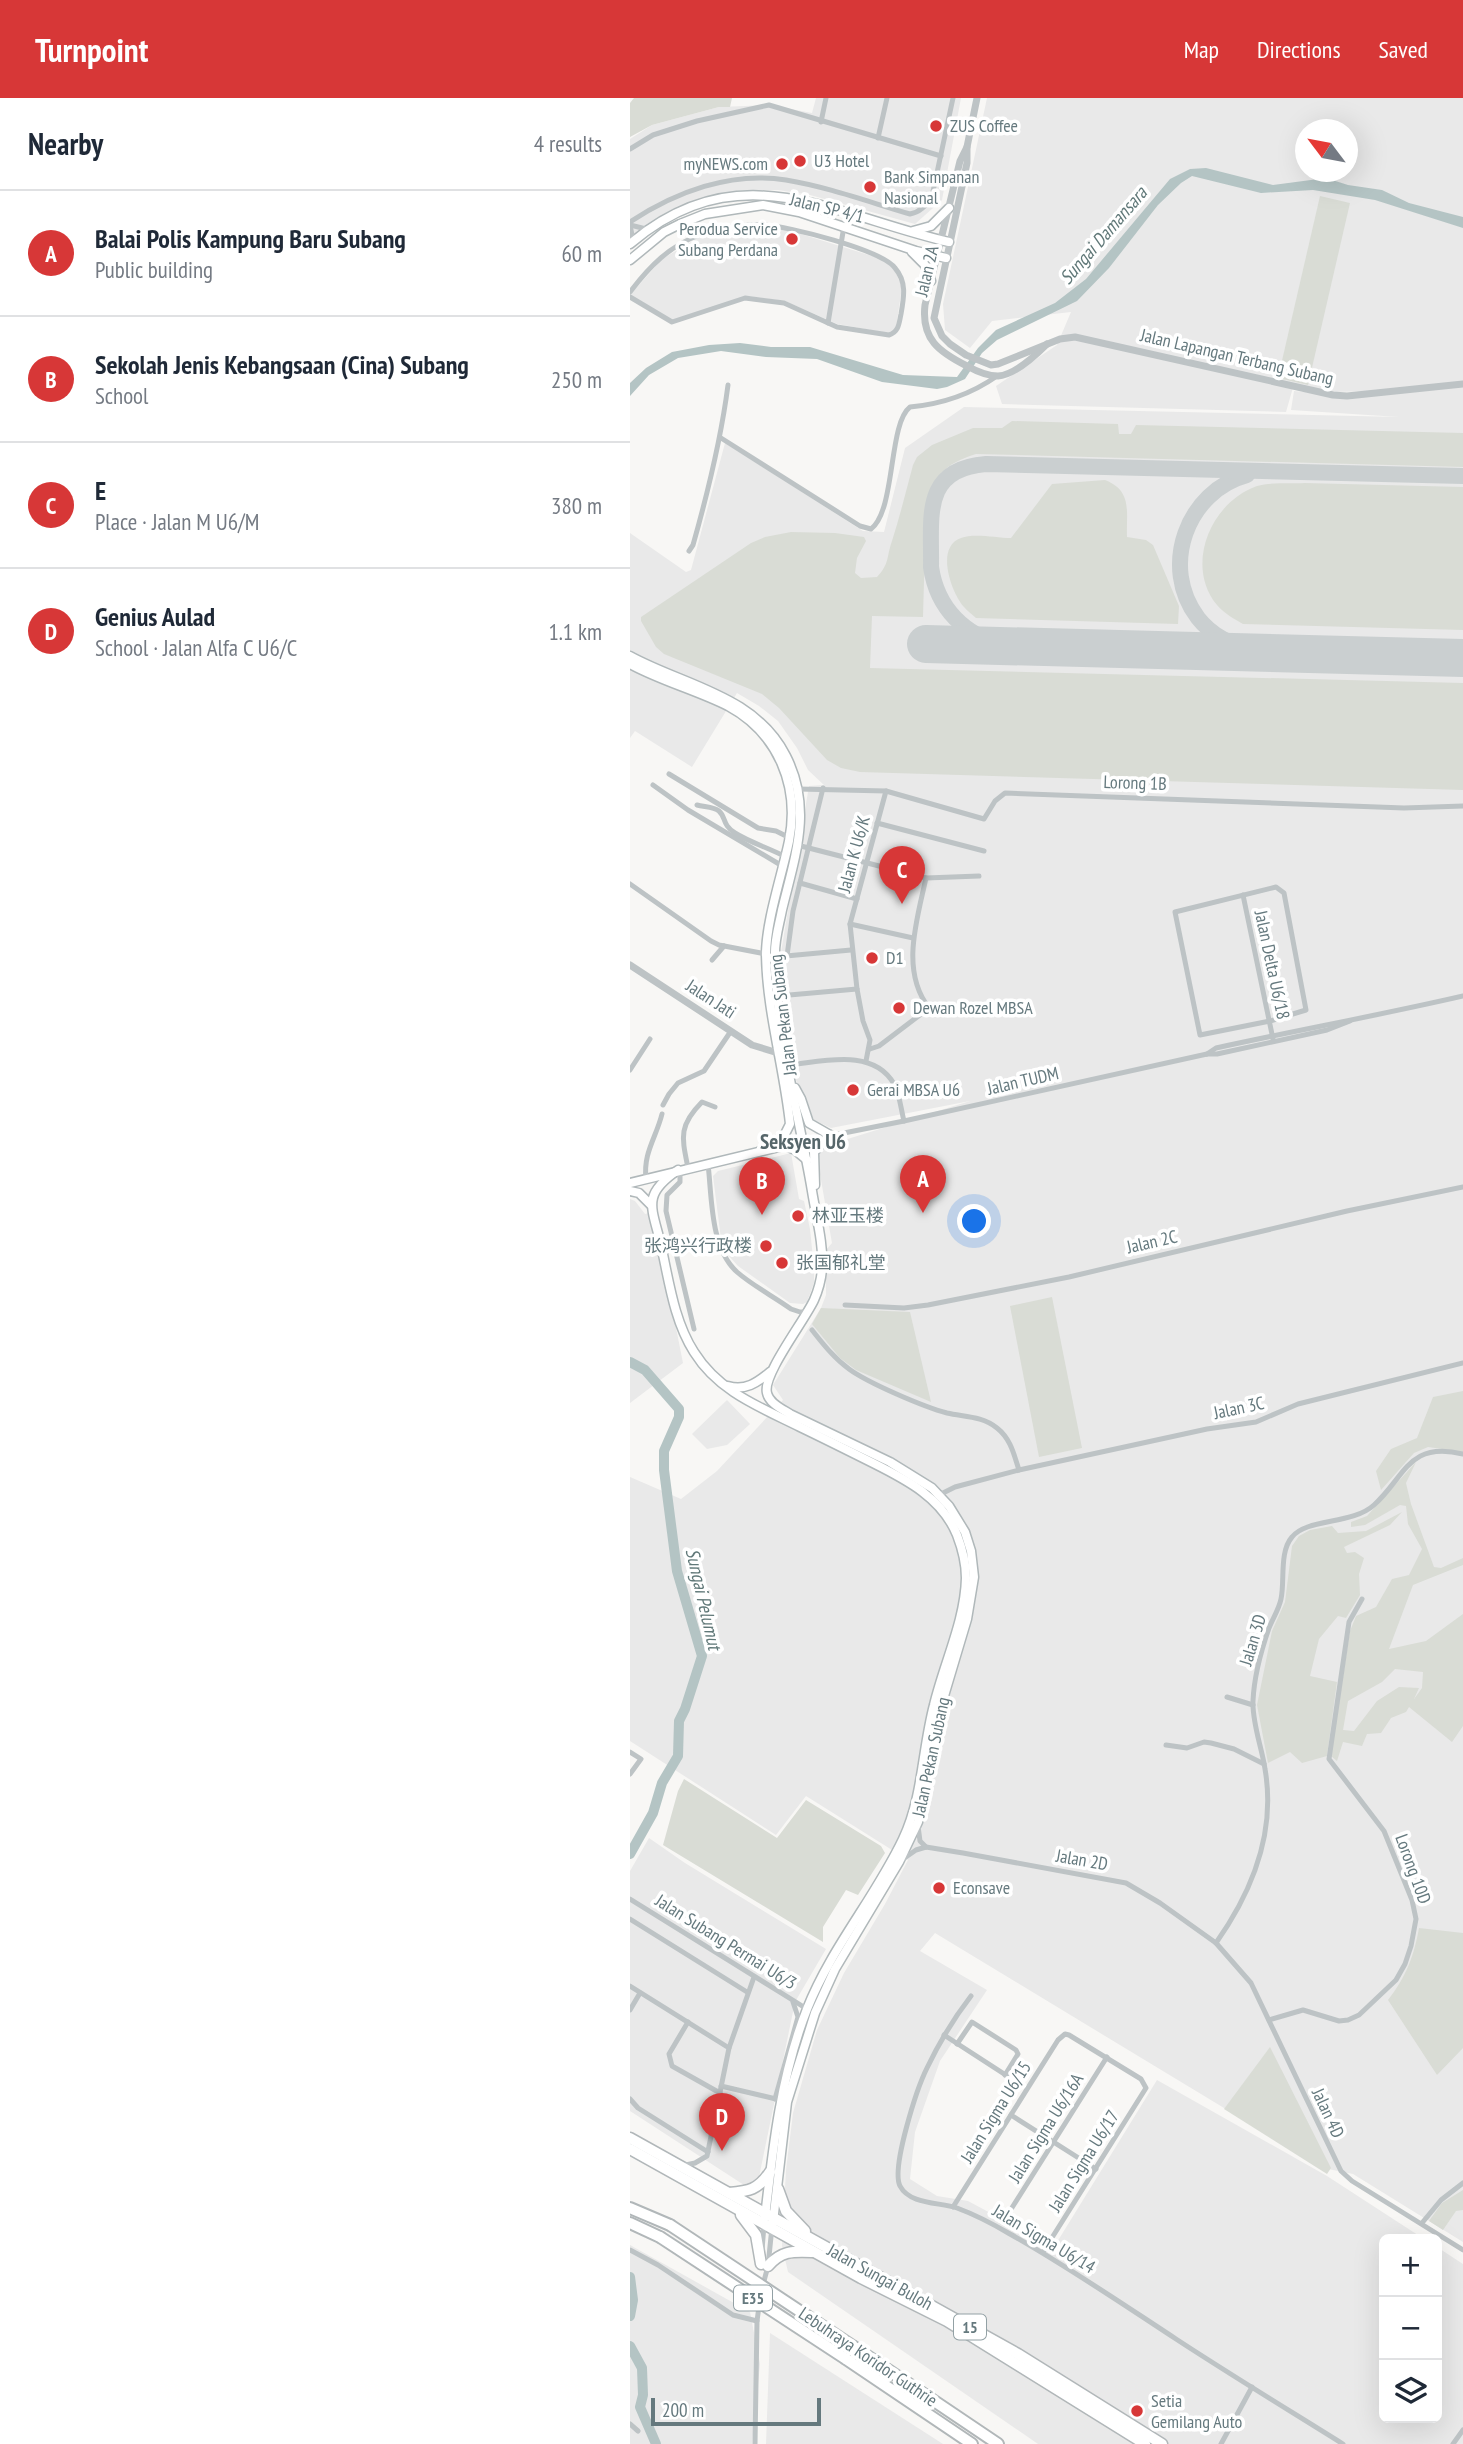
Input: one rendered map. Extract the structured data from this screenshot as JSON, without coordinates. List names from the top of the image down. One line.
{"streets":{"highway":["Jalan Sungai Buloh","E35","15","Lebuhraya Koridor Guthrie"],"main road":["Jalan SP 4/1","Jalan Pekan Subang"],"street":["Jalan 2A","Jalan Lapangan Terbang Subang","Lorong 1B","Jalan K U6/K","Jalan Delta U6/18","Jalan Jati","Jalan TUDM","Jalan 2C","Jalan 3C","Jalan 3D","Jalan 2D","Lorong 10D","Jalan Subang Permai U6/3","Jalan Sigma U6/15","Jalan 4D","Jalan Sigma U6/16A","Jalan Sigma U6/17","Jalan Sigma U6/14"]},"crossings":[["Jalan SP 4/1","Jalan 2A"],["Jalan 2A","Jalan Lapangan Terbang Subang"],["Lorong 1B","Jalan K U6/K"],["Lorong 1B","Jalan Pekan Subang"],["Jalan Delta U6/18","Jalan TUDM"],["Jalan Jati","Jalan Pekan Subang"],["Jalan Pekan Subang","Jalan TUDM"],["Jalan Pekan Subang","Jalan 3C"],["Jalan Pekan Subang","Jalan Subang Permai U6/3"],["Jalan Pekan Subang","Jalan Sungai Buloh"],["Jalan 3D","Jalan 2D"],["Jalan 3D","Jalan 4D"],["Jalan 2D","Jalan 4D"],["Lorong 10D","Jalan 4D"],["Jalan Sigma U6/15","Jalan Sigma U6/16A"],["Jalan Sigma U6/15","Jalan Sigma U6/17"],["Jalan Sigma U6/15","Jalan Sigma U6/14"],["Jalan Sigma U6/16A","Jalan Sigma U6/17"],["Jalan Sigma U6/17","Jalan Sigma U6/14"]],"districts":["Seksyen U6"],"water":["Sungai Damansara","Sungai Pelumut"],"places":["ZUS Coffee","U3 Hotel","myNEWS.com","Bank Simpanan Nasional","Perodua Service Subang Perdana","D1","Dewan Rozel MBSA","Gerai MBSA U6","林亚玉楼","张鸿兴行政楼","张国郁礼堂","Econsave","Setia Gemilang Auto"],"scale_bar":"200 m","north":"top left","page":{"header":"Turnpoint","nav":["Map","Directions","Saved"],"heading":["Nearby","4 results"],"list":[{"mark":"A","name":"Balai Polis Kampung Baru Subang","note":"Public building","value":"60 m"},{"mark":"B","name":"Sekolah Jenis Kebangsaan (Cina) Subang","note":"School","value":"250 m"},{"mark":"C","name":"E","note":"Place · Jalan M U6/M","value":"380 m"},{"mark":"D","name":"Genius Aulad","note":"School · Jalan Alfa C U6/C","value":"1.1 km"}],"pins":["C","A","B","D"],"map_buttons":["+","−"],"scale":"200 m"}}
